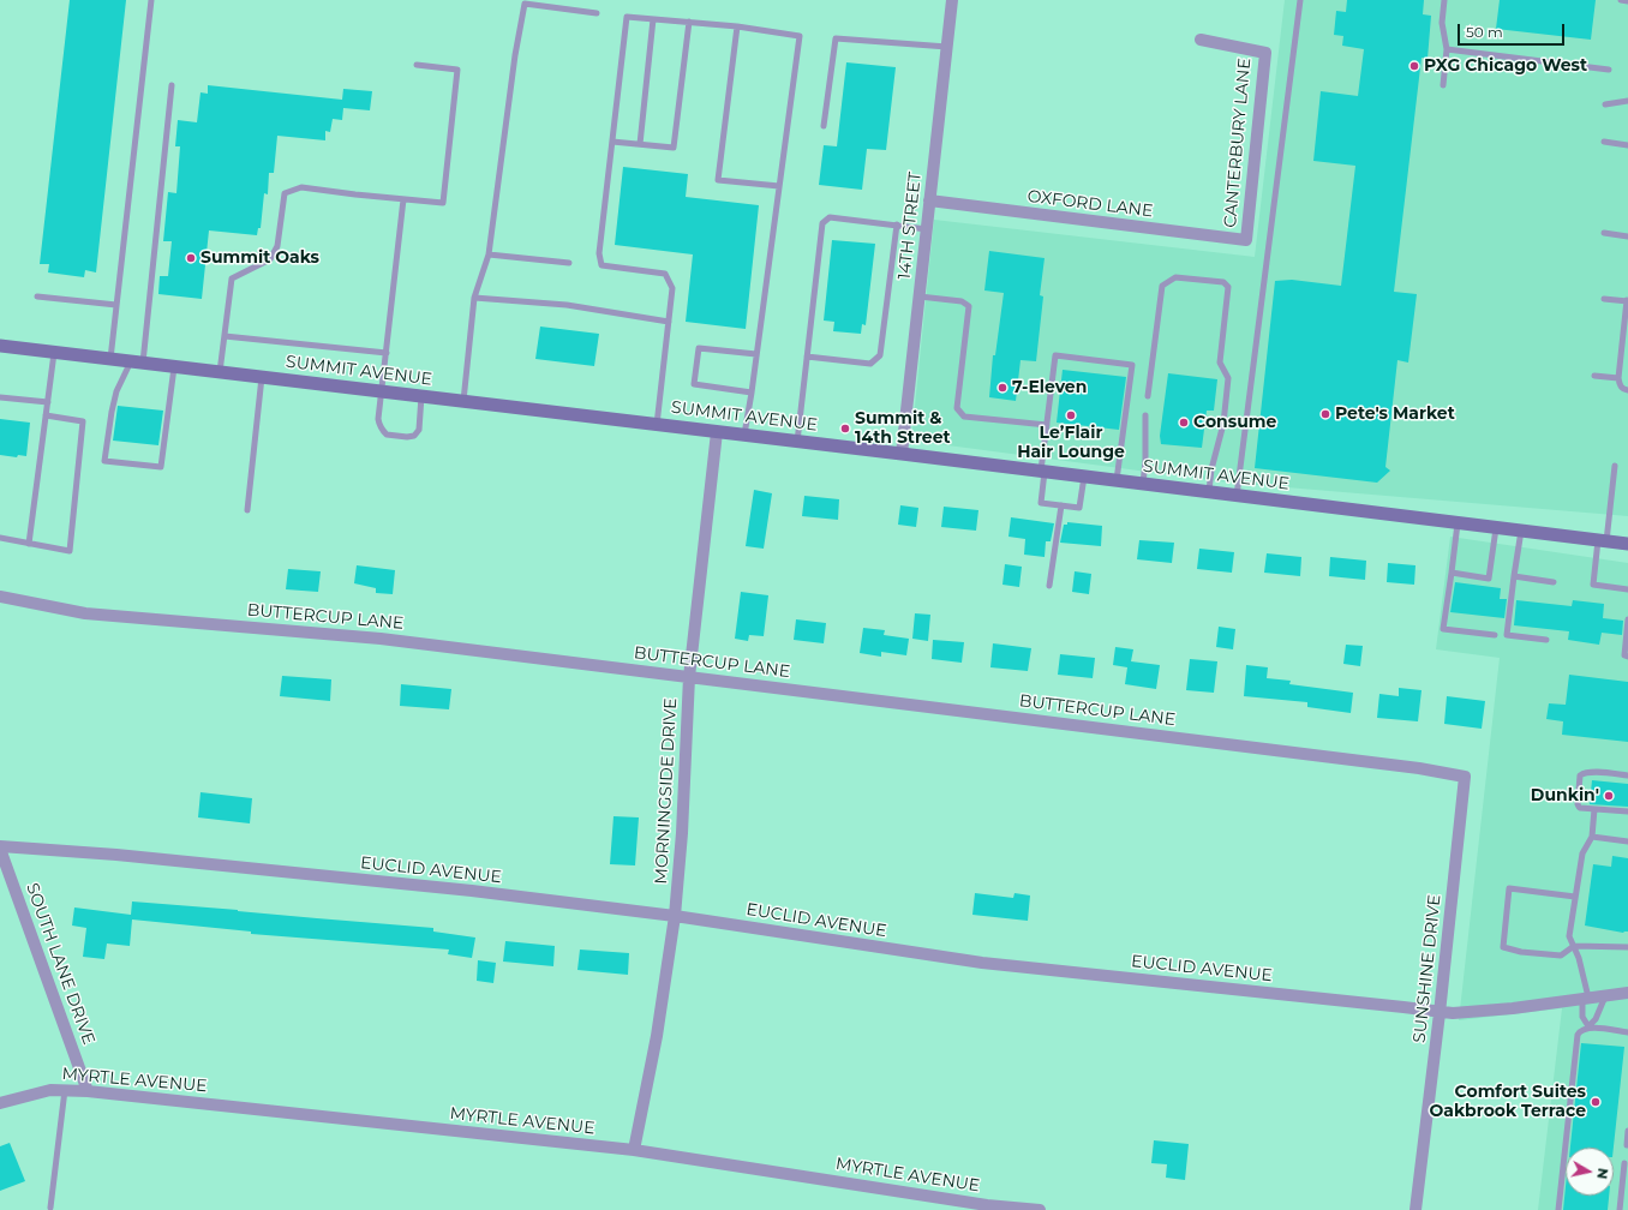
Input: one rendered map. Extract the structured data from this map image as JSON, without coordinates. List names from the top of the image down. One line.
{"streets":{"main road":["SUMMIT AVENUE"],"street":["CANTERBURY LANE","OXFORD LANE","14TH STREET","BUTTERCUP LANE","MORNINGSIDE DRIVE","EUCLID AVENUE","SOUTH LANE DRIVE","SUNSHINE DRIVE","MYRTLE AVENUE"]},"crossings":[["CANTERBURY LANE","OXFORD LANE"],["OXFORD LANE","14TH STREET"],["14TH STREET","SUMMIT AVENUE"],["SUMMIT AVENUE","MORNINGSIDE DRIVE"],["BUTTERCUP LANE","MORNINGSIDE DRIVE"],["BUTTERCUP LANE","SUNSHINE DRIVE"],["MORNINGSIDE DRIVE","EUCLID AVENUE"],["MORNINGSIDE DRIVE","MYRTLE AVENUE"],["EUCLID AVENUE","SOUTH LANE DRIVE"],["EUCLID AVENUE","SUNSHINE DRIVE"],["SOUTH LANE DRIVE","MYRTLE AVENUE"]],"places":["PXG Chicago West","Summit Oaks","7-Eleven","Pete's Market","Le’Flair Hair Lounge","Consume","Summit & 14th Street","Dunkin'","Comfort Suites Oakbrook Terrace"],"scale_bar":"50 m","north":"right"}
